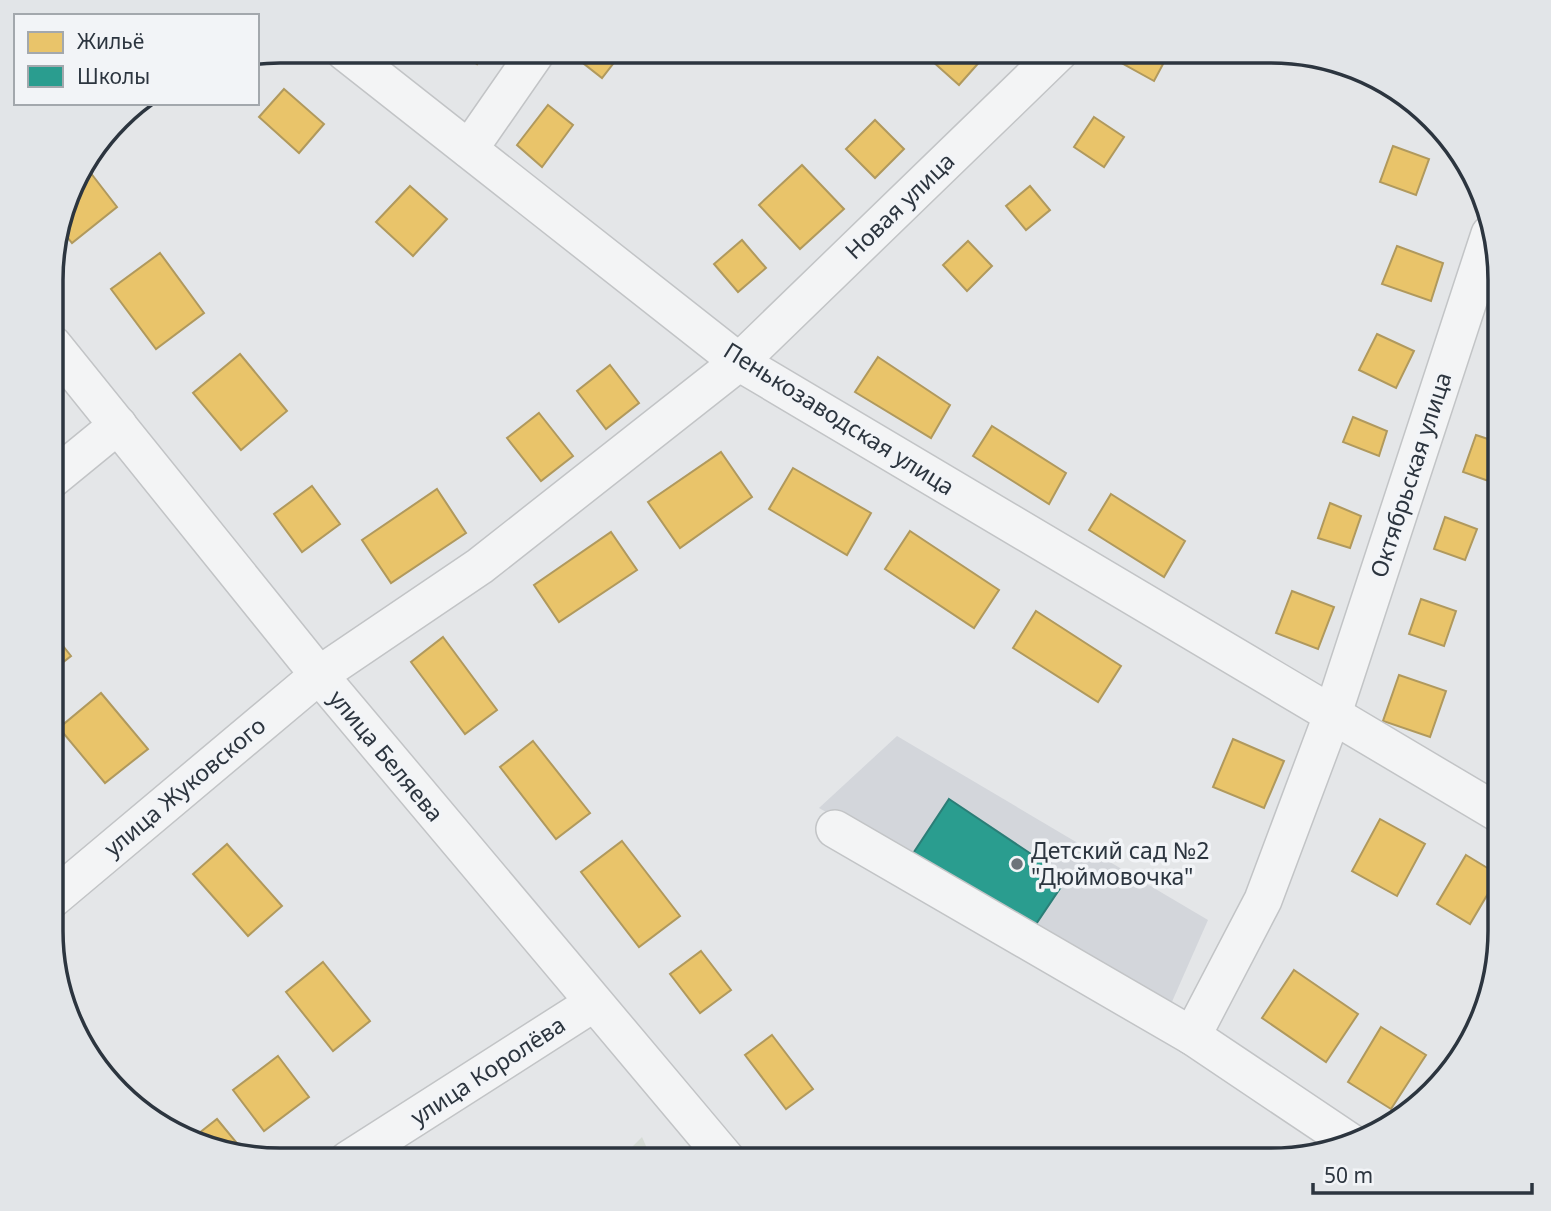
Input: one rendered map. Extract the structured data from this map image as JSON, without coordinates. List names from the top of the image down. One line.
{"streets":{"street":["Новая улица","Пенькозаводская улица","Октябрьская улица","улица Беляева","улица Жуковского","улица Королёва"]},"crossings":[["Новая улица","Пенькозаводская улица"],["Новая улица","улица Беляева"],["Новая улица","улица Жуковского"],["Пенькозаводская улица","Октябрьская улица"],["улица Беляева","улица Жуковского"],["улица Беляева","улица Королёва"]],"places":["Детский сад №2 \"Дюймовочка\""],"legend":["Жильё","Школы"],"scale_bar":"50 m"}
